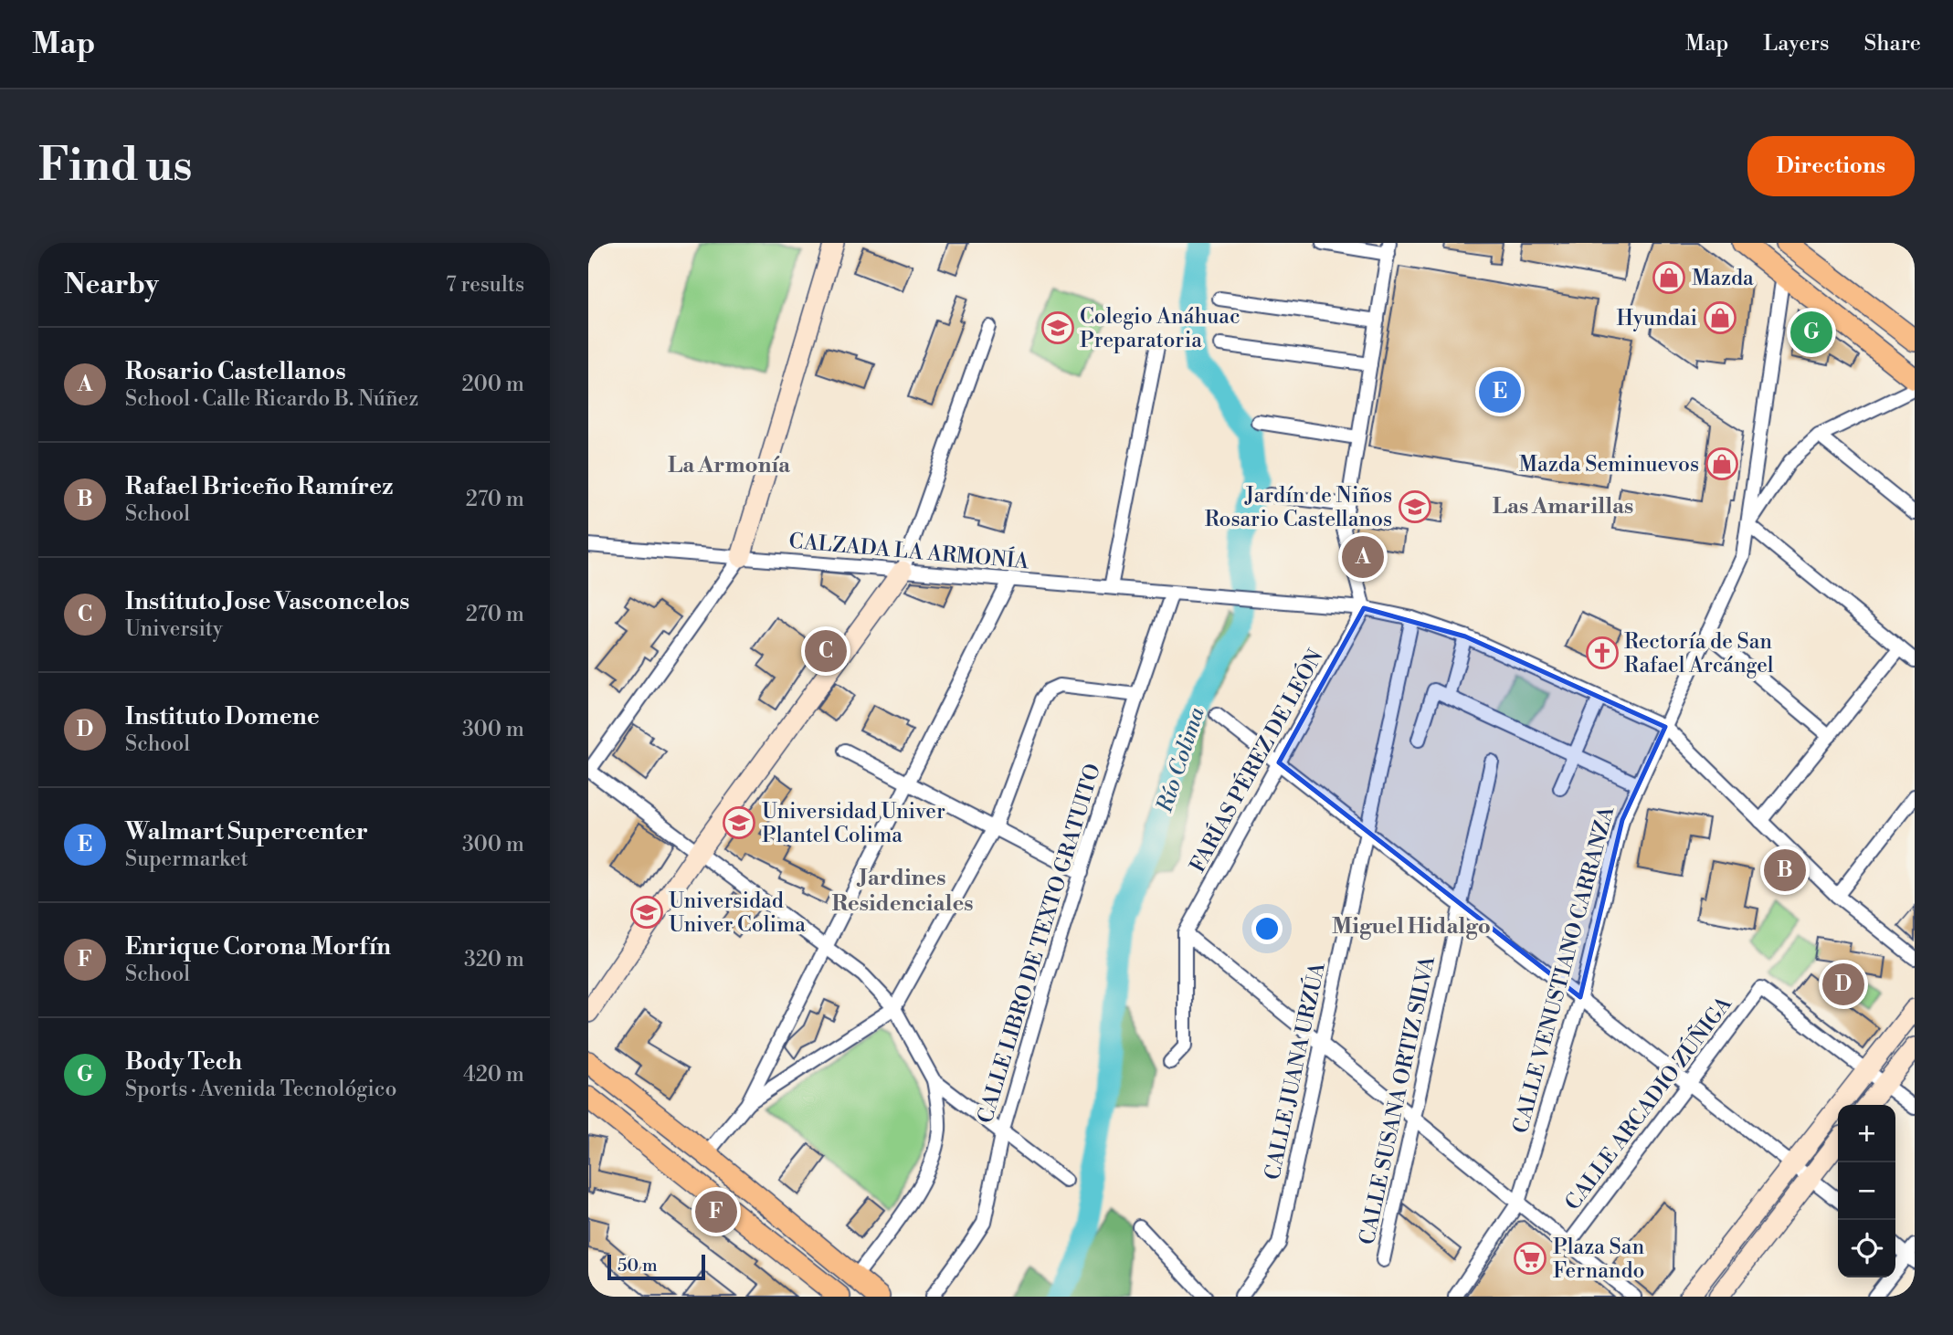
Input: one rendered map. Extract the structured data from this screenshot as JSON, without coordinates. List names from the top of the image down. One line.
{"streets":{"street":["CALZADA LA ARMONÍA","FARÍAS PÉREZ DE LEÓN","CALLE LIBRO DE TEXTO GRATUITO","CALLE VENUSTIANO CARRANZA","CALLE JUANA URZÚA","CALLE SUSANA ORTIZ SILVA","CALLE ARCADIO ZÚÑIGA"]},"crossings":[["CALZADA LA ARMONÍA","FARÍAS PÉREZ DE LEÓN"],["CALZADA LA ARMONÍA","CALLE LIBRO DE TEXTO GRATUITO"]],"districts":["La Armonía","Las Amarillas","Jardines Residenciales","Miguel Hidalgo"],"water":["Río Colima"],"places":{"shop":["Mazda","Hyundai","Mazda Seminuevos"],"school or university":["Colegio Anáhuac Preparatoria","Jardín de Niños Rosario Castellanos","Universidad Univer Plantel Colima","Universidad Univer Colima"],"church":["Rectoría de San Rafael Arcángel"],"supermarket":["Plaza San Fernando"]},"scale_bar":"50 m","page":{"header":"Map","nav":["Map","Layers","Share"],"buttons":"Directions","title":"Find us","heading":["Nearby","7 results"],"pins":["G","E","A","C","B","D","F"],"list":[{"mark":"A","name":"Rosario Castellanos","note":"School · Calle Ricardo B. Núñez","value":"200 m"},{"mark":"B","name":"Rafael Briceño Ramírez","note":"School","value":"270 m"},{"mark":"C","name":"Instituto Jose Vasconcelos","note":"University","value":"270 m"},{"mark":"D","name":"Instituto Domene","note":"School","value":"300 m"},{"mark":"E","name":"Walmart Supercenter","note":"Supermarket","value":"300 m"},{"mark":"F","name":"Enrique Corona Morfín","note":"School","value":"320 m"},{"mark":"G","name":"Body Tech","note":"Sports · Avenida Tecnológico","value":"420 m"}],"map_buttons":["+","−"],"scale":"50 m"}}
